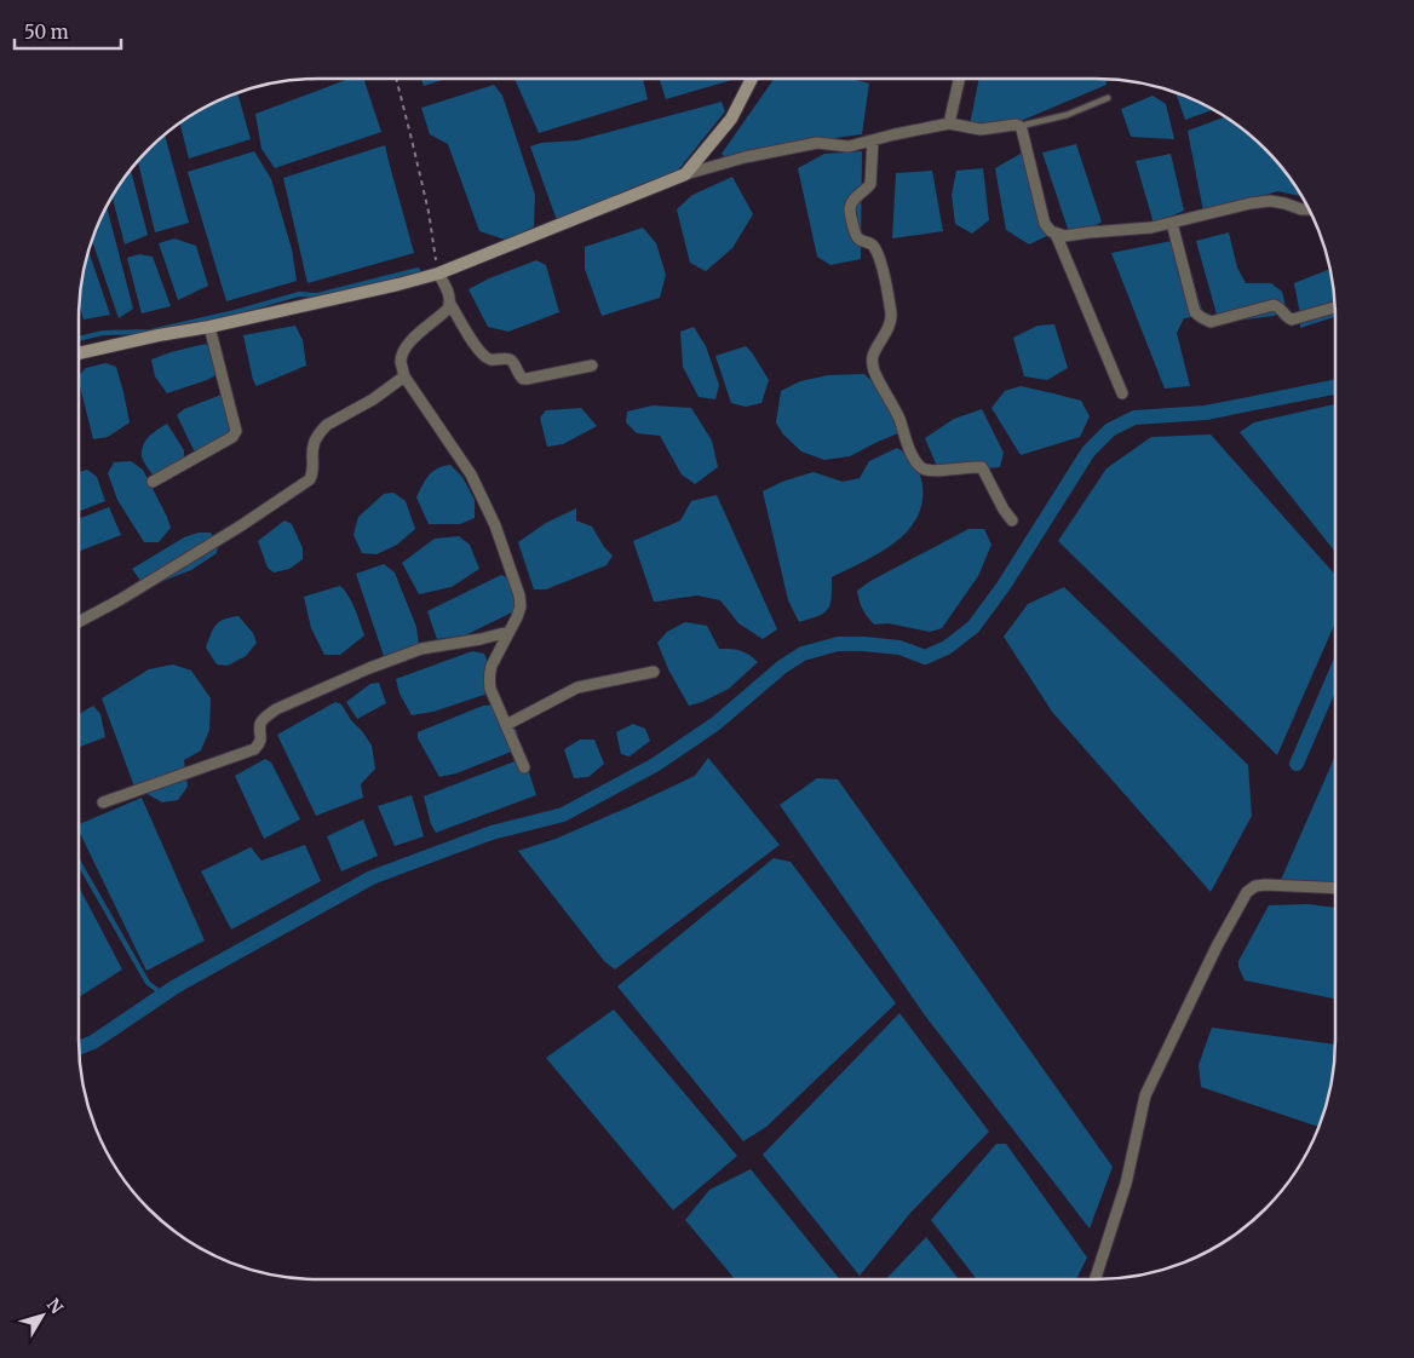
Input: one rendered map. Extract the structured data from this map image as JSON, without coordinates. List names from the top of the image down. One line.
{"scale_bar":"50 m","north":"top right"}
